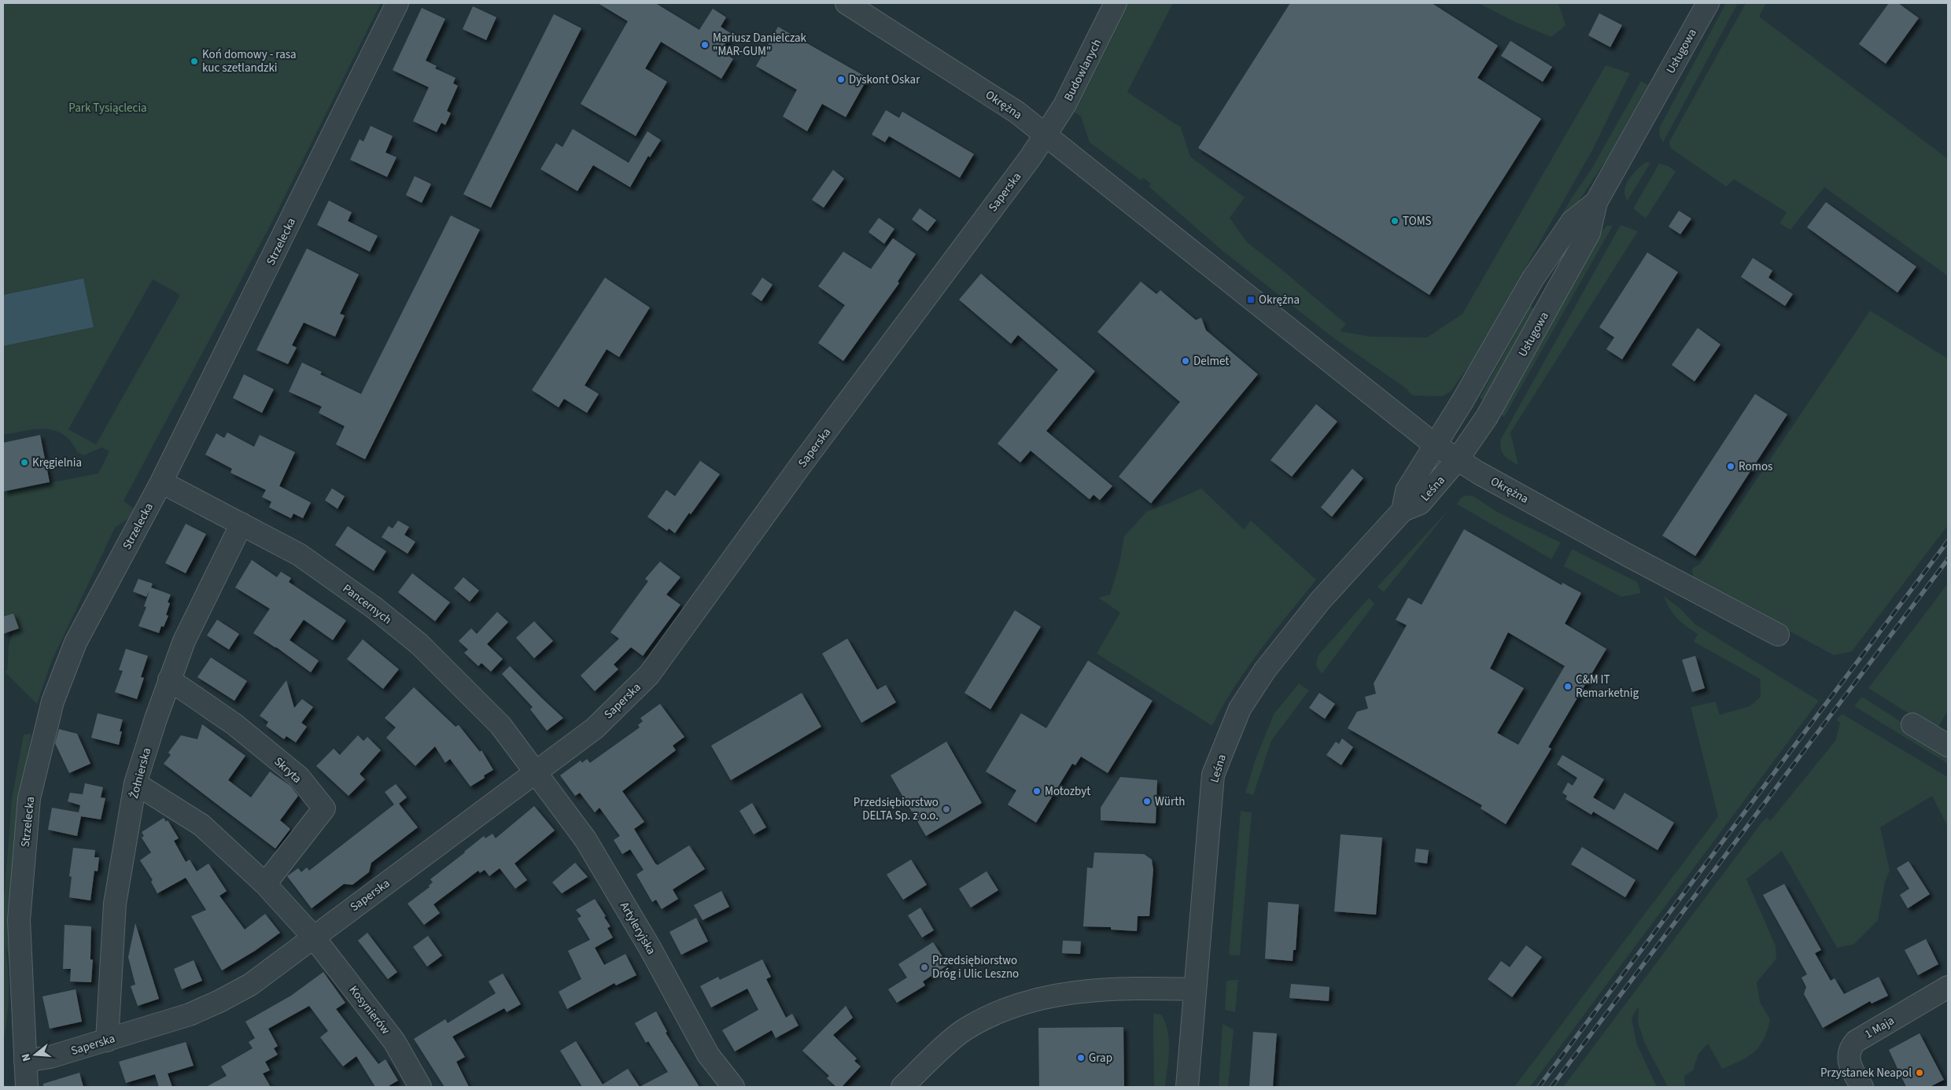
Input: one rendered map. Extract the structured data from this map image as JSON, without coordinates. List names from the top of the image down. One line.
{"streets":{"street":["Usługowa","Budowlanych","Okrężna","Saperska","Strzelecka","Leśna","Pancernych","Skryta","Żołnierska","Artyleryjska","Kosynierów","1 Maja"]},"crossings":[["Usługowa","Okrężna"],["Usługowa","Leśna"],["Budowlanych","Okrężna"],["Budowlanych","Saperska"],["Okrężna","Saperska"],["Okrężna","Leśna"],["Saperska","Strzelecka"],["Saperska","Pancernych"],["Saperska","Żołnierska"],["Saperska","Artyleryjska"],["Saperska","Kosynierów"],["Strzelecka","Pancernych"],["Pancernych","Żołnierska"],["Pancernych","Artyleryjska"],["Skryta","Żołnierska"]],"parks":["Park Tysiąclecia"],"places":{"other":["Mariusz Danielczak \"MAR-GUM\"","Koń domowy - rasa kuc szetlandzki","Dyskont Oskar","TOMS","Delmet","Kręgielnia","Romos","C&M IT Remarketnig","Motozbyt","Würth","Przedsiębiorstwo DELTA Sp. z o.o.","Przedsiębiorstwo Dróg i Ulic Leszno","Grap","Przystanek Neapol"],"transit":["Okrężna"]},"north":"left"}
